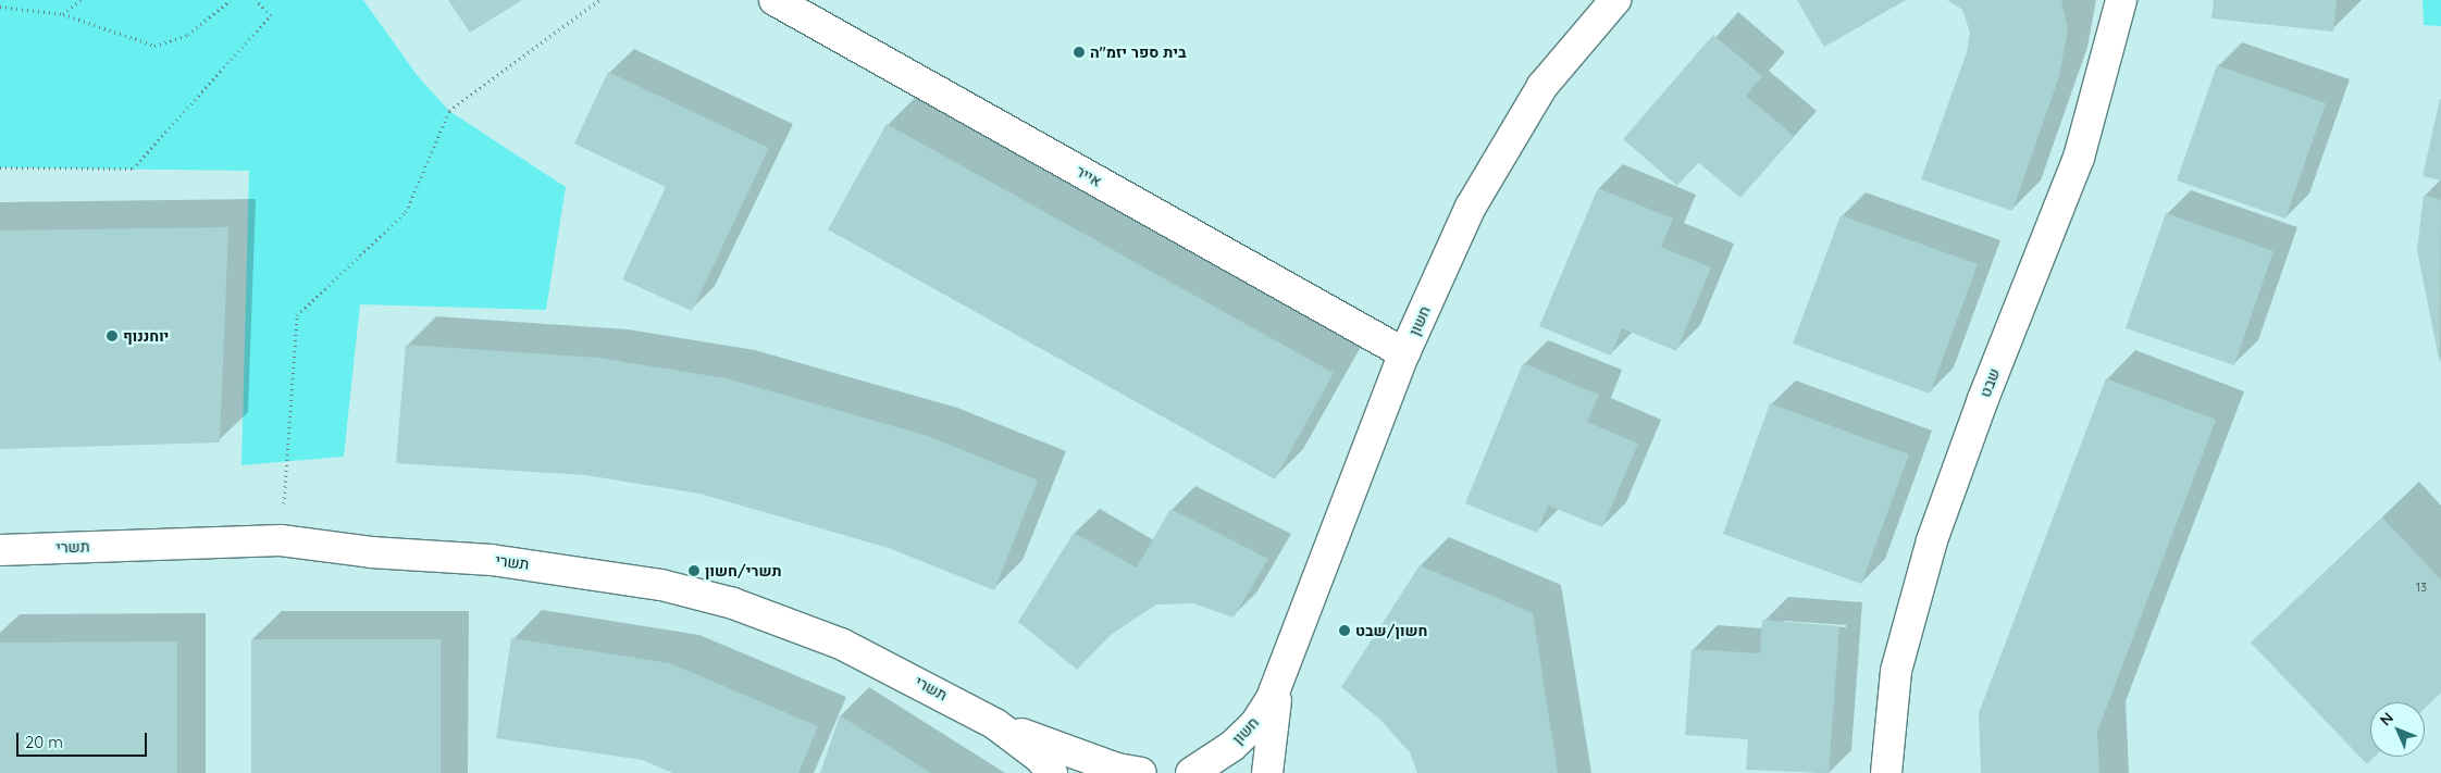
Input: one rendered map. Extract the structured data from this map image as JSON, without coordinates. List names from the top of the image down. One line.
{"streets":{"street":["אייר","חשון","שבט","תשרי"]},"crossings":[["אייר","חשון"]],"places":["בית ספר יזמ\"ה","יוחננוף","תשרי/חשון","חשון/שבט"],"house_numbers":["13"],"scale_bar":"20 m","north":"top left"}
